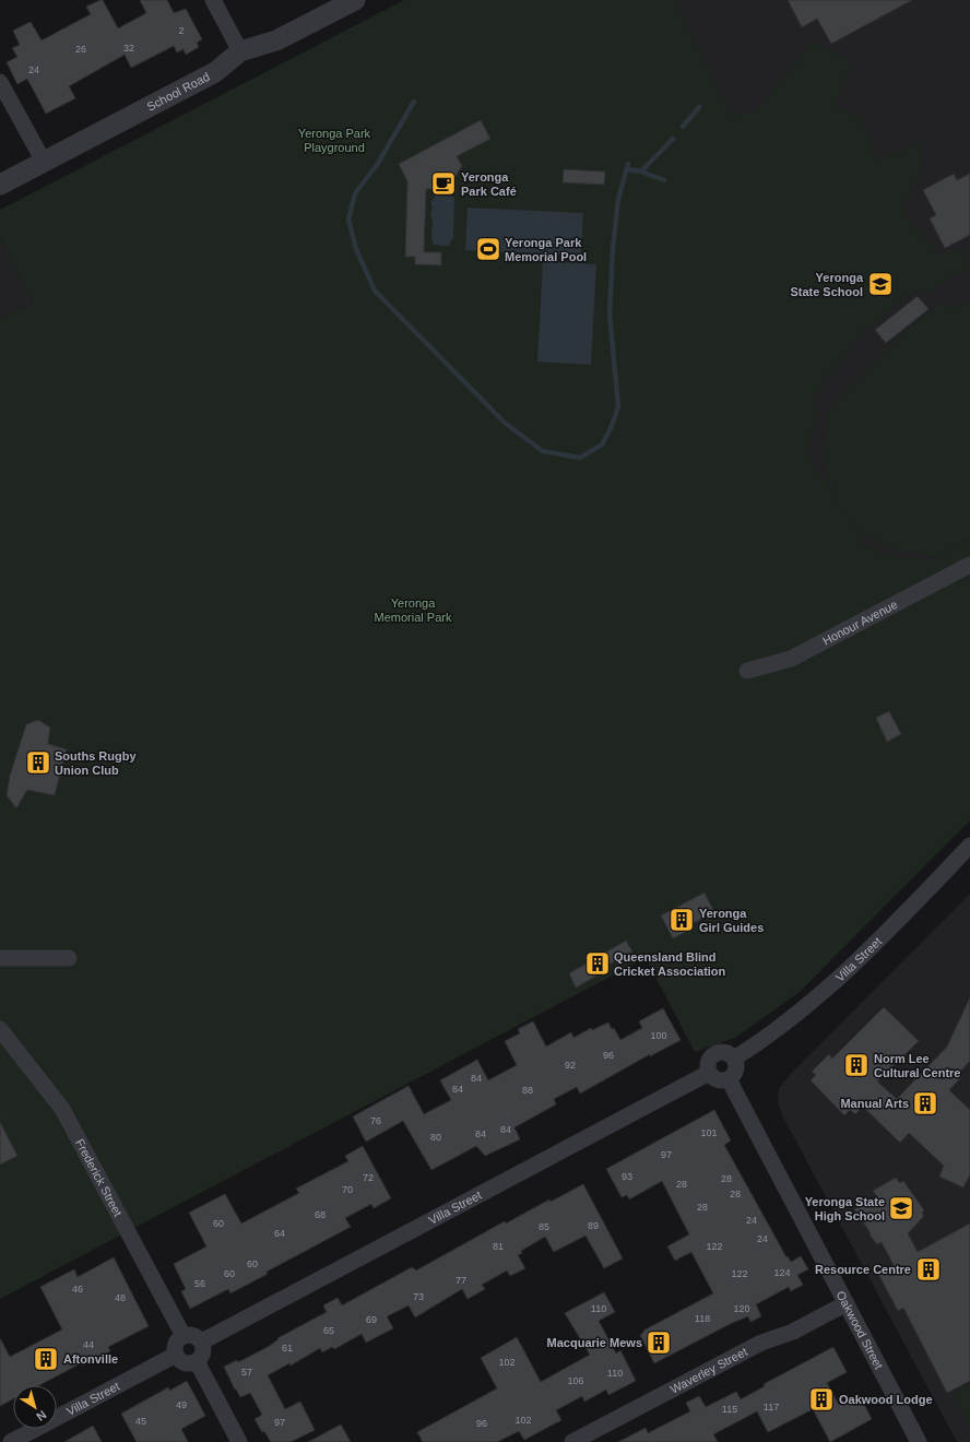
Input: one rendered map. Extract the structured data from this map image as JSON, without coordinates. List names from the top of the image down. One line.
{"streets":{"street":["School Road","Honour Avenue","Villa Street","Frederick Street","Oakwood Street","Waverley Street"]},"crossings":[["Villa Street","Frederick Street"],["Villa Street","Oakwood Street"],["Oakwood Street","Waverley Street"]],"parks":["Yeronga Park Playground","Yeronga Memorial Park"],"places":{"cafe":["Yeronga Park Café"],"sports":["Yeronga Park Memorial Pool"],"school or university":["Yeronga State School","Yeronga State High School"],"building":["Souths Rugby Union Club","Yeronga Girl Guides","Queensland Blind Cricket Association","Norm Lee Cultural Centre","Manual Arts","Resource Centre","Macquarie Mews","Aftonville","Oakwood Lodge"]},"house_numbers":["2","32","26","24","100","96","92","84","84","88","76","84","101","84","80","97","93","72","28","28","70","28","28","68","24","60","89","85","64","24","81","122","60","124","60","122","77","56","46","73","48","110","120","118","69","65","44","61","102","57","110","106","49","117","115","102","45","97","96"],"north":"bottom right"}
